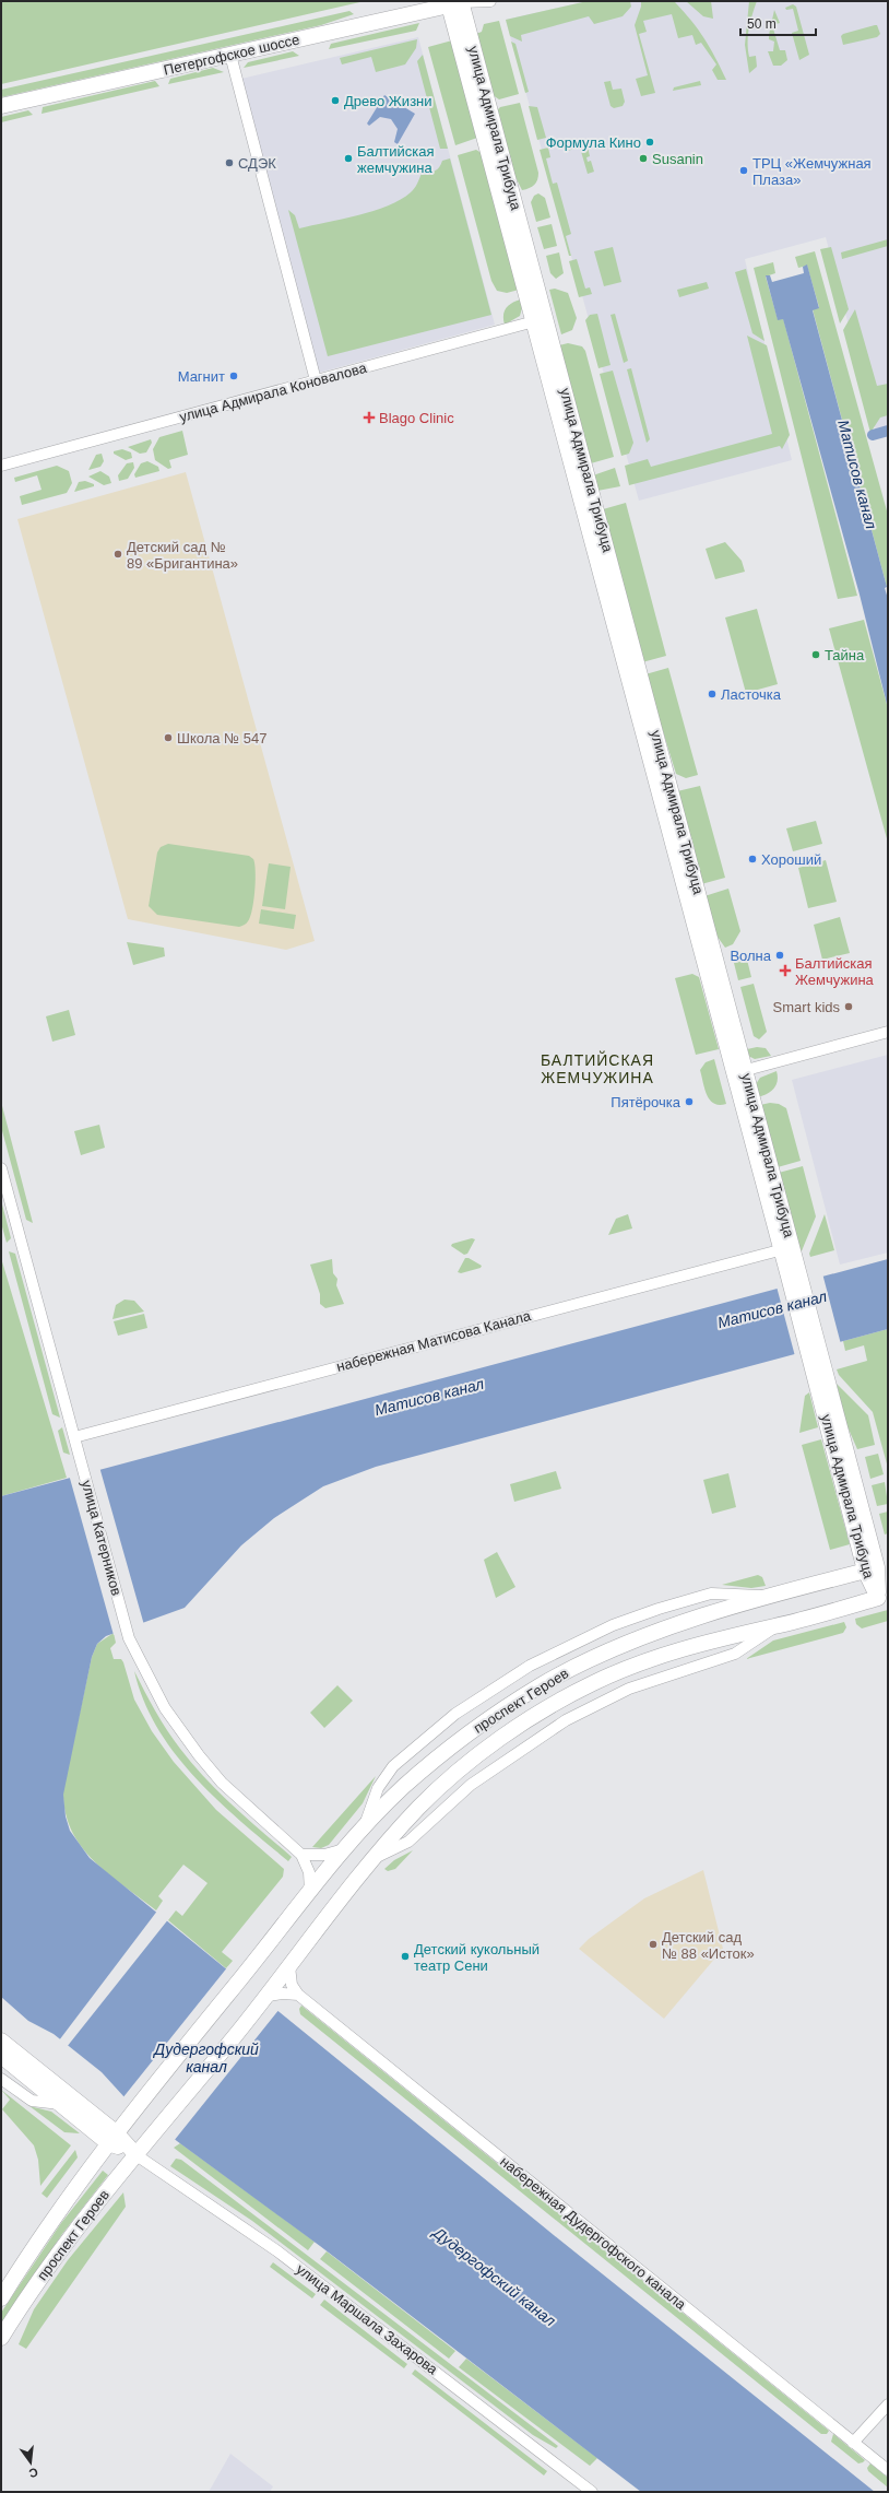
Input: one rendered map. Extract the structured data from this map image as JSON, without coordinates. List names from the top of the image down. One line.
{"streets":{"street":["Петергофское шоссе","улица Адмирала Трибуца","улица Адмирала Коновалова","набережная Матисова Канала","улица Катерников","проспект Героев","набережная Дудергофского канала","улица Маршала Захарова"]},"crossings":[["Петергофское шоссе","улица Адмирала Трибуца"],["улица Адмирала Трибуца","улица Адмирала Коновалова"],["улица Адмирала Трибуца","набережная Матисова Канала"],["улица Адмирала Трибуца","проспект Героев"],["набережная Матисова Канала","улица Катерников"],["улица Катерников","проспект Героев"],["проспект Героев","улица Маршала Захарова"]],"districts":["БАЛТИЙСКАЯ ЖЕМЧУЖИНА"],"water":["Матисов канал","Дудергофский канал"],"places":{"other":["Древо Жизни","Формула Кино","Балтийская жемчужина","Susanin","СДЭК","ТРЦ «Жемчужная Плаза»","Магнит","Детский сад № 89 «Бригантина»","Тайна","Ласточка","Школа № 547","Хороший","Волна","Smart kids","Пятёрочка","Детский сад № 88 «Исток»","Детский кукольный театр Сени"],"health":["Blago Clinic","Балтийская Жемчужина"]},"scale_bar":"50 m","north":"bottom"}
